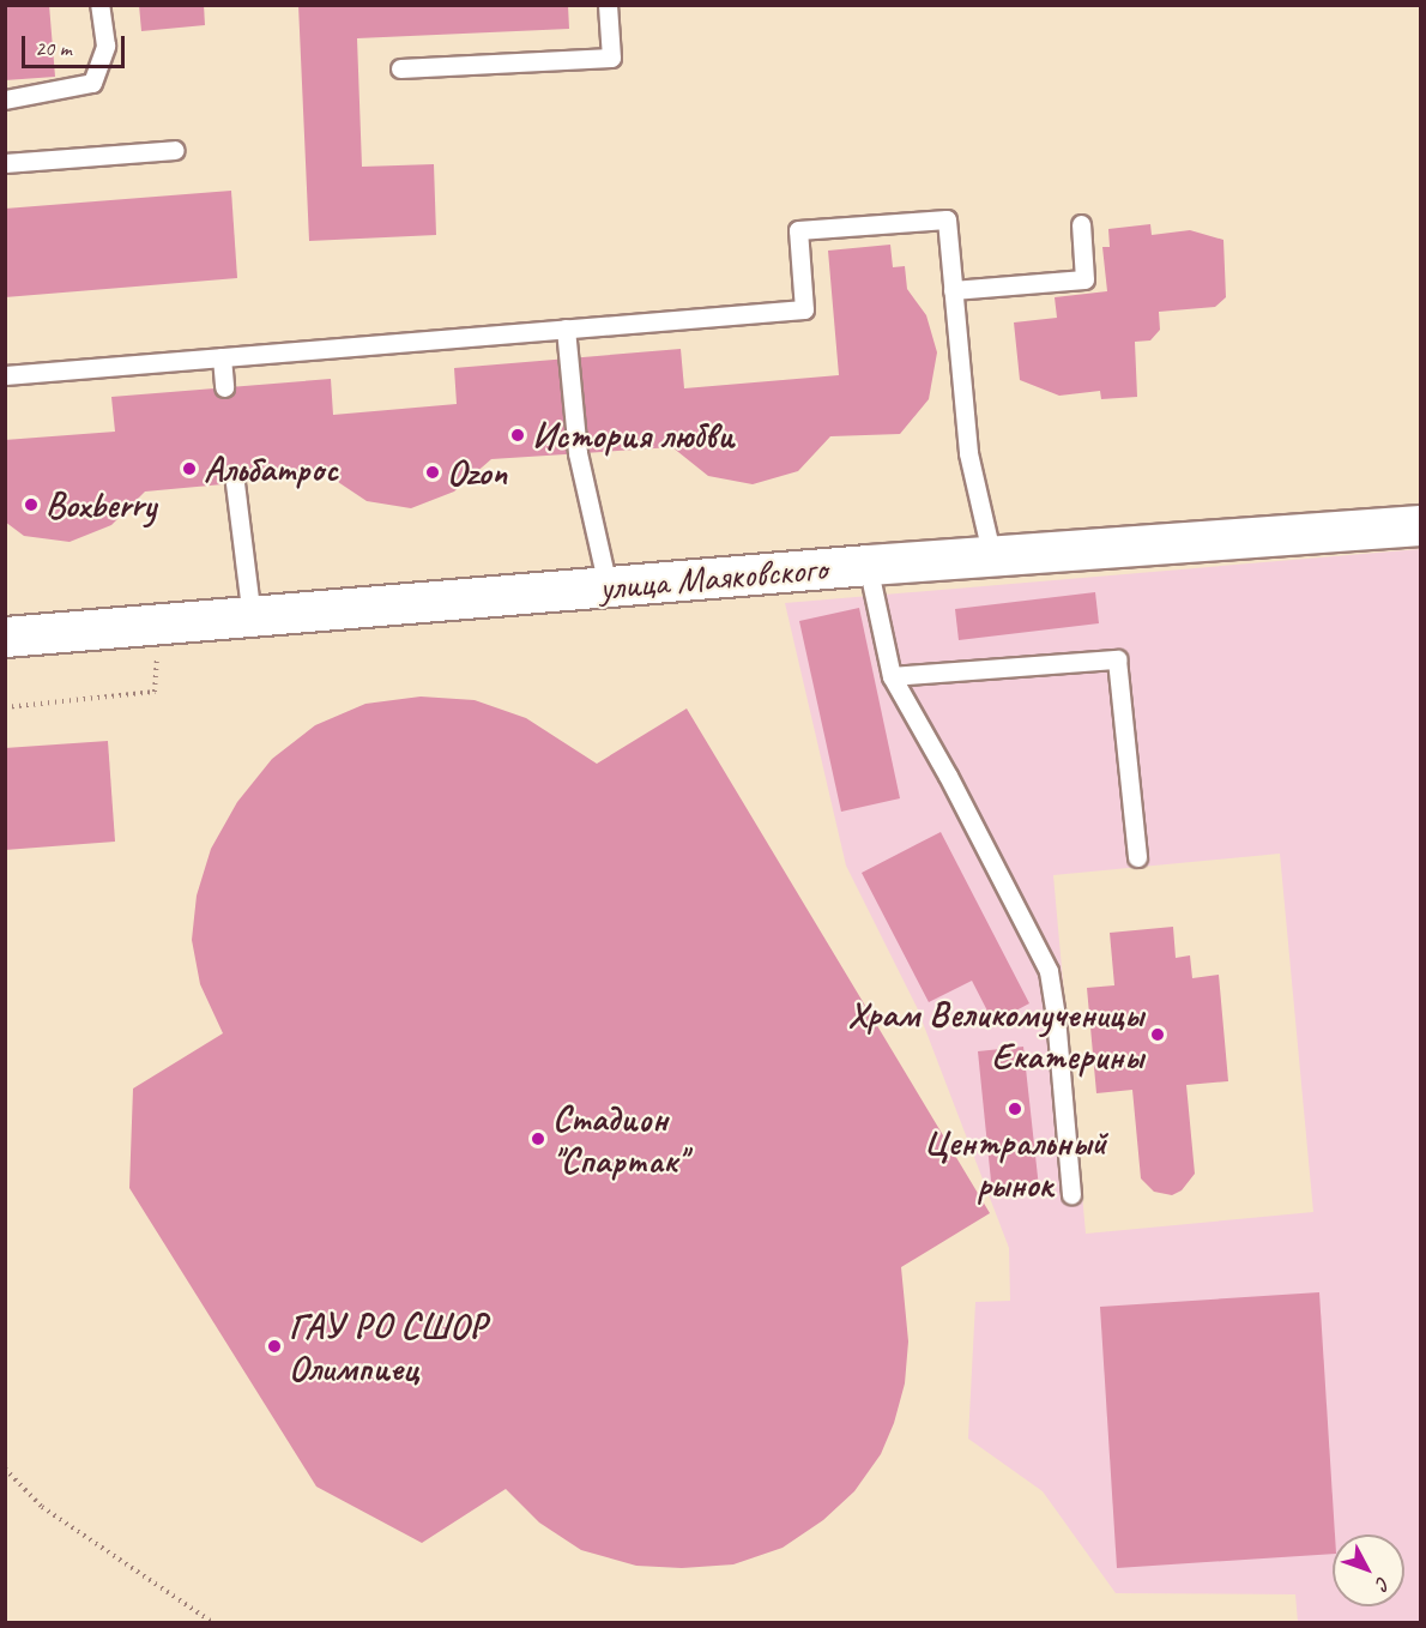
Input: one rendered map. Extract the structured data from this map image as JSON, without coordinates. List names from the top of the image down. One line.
{"streets":{"street":["улица Маяковского"]},"places":["История любви","Альбатрос","Ozon","Boxberry","Храм Великомученицы Екатерины","Центральный рынок","Стадион \"Спартак\"","ГАУ РО СШОР Олимпиец"],"scale_bar":"20 m","north":"bottom right"}
